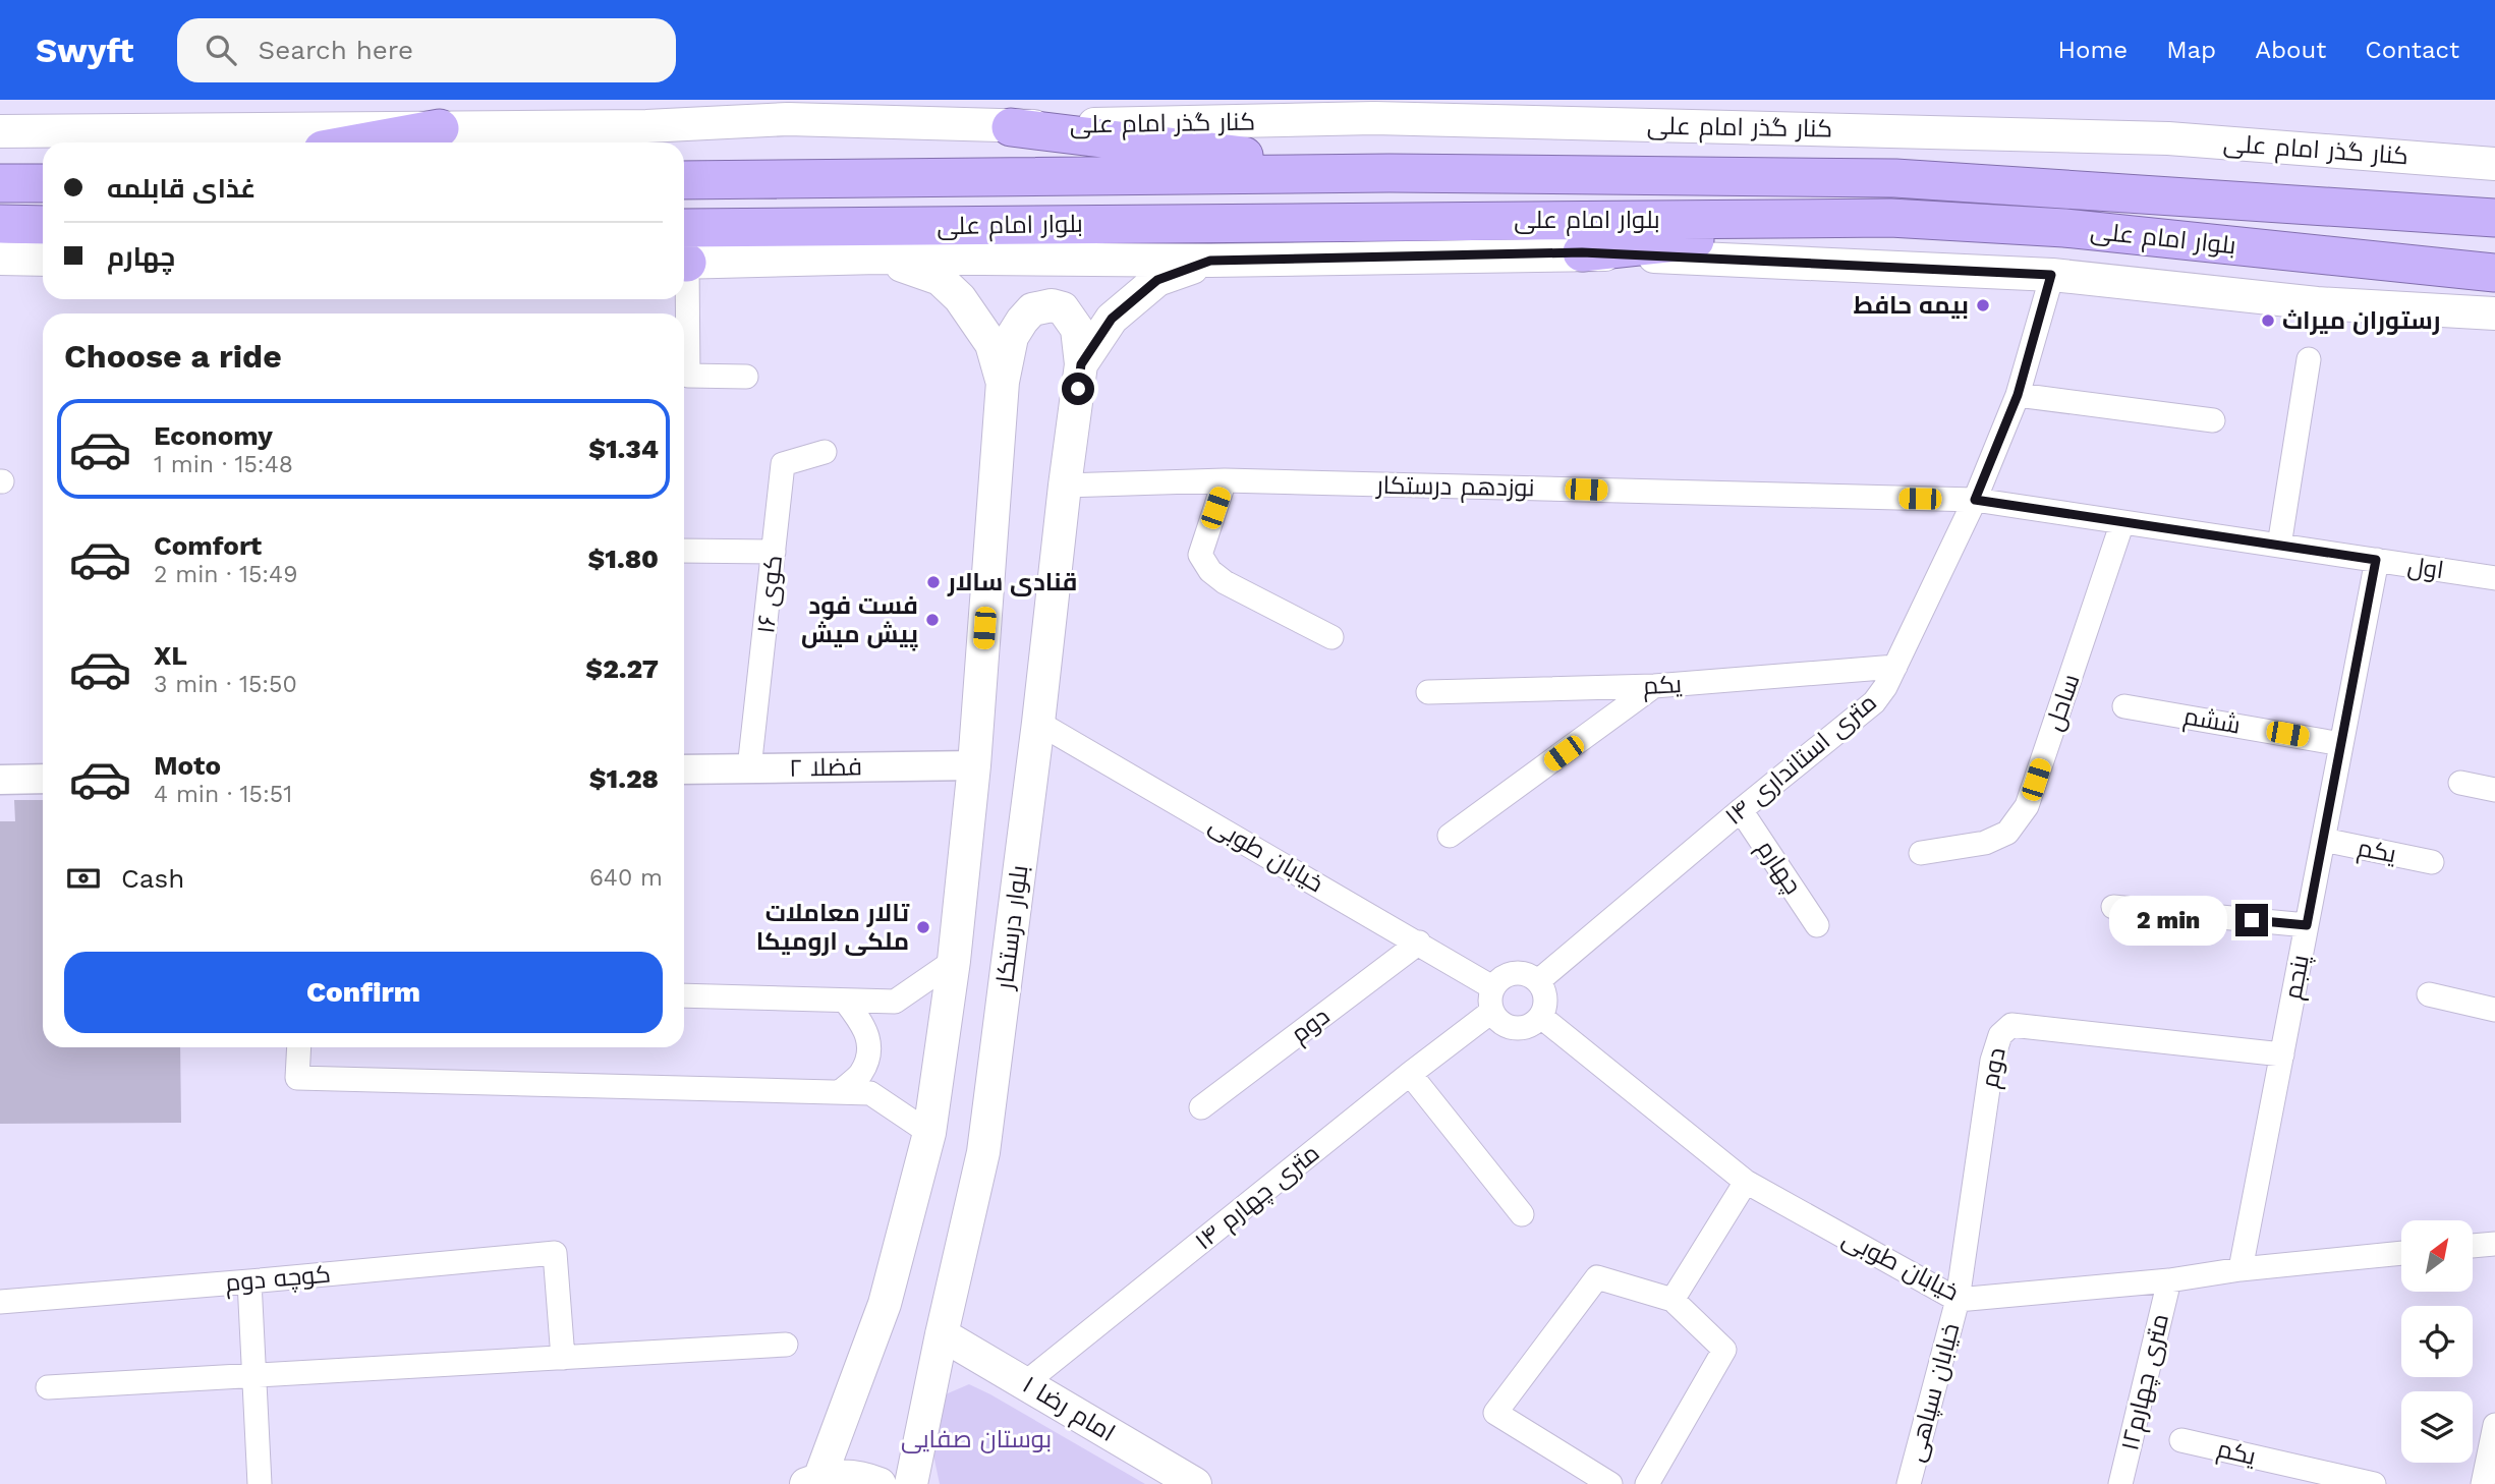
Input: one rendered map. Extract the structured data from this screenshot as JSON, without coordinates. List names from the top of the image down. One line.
{"streets":{"highway":["بلوار امام علی"],"main road":["کنار گذر امام علی","بلوار درستکار","امام رضا ۱"],"street":["نوزدهم درستکار","اول","کوی ۱۶","یکم","ساحل","ششم","۱۴ متری استانداری","فضلا ۲","خیابان طوبی","چهارم","پنجم","دوم","۱۴ متری چهارم","کوچه دوم","۱۲متری چهارم","خیابان سپاهی"]},"crossings":[["نوزدهم درستکار","اول"],["نوزدهم درستکار","۱۴ متری استانداری"],["نوزدهم درستکار","بلوار درستکار"],["اول","ساحل"],["اول","۱۴ متری استانداری"],["اول","پنجم"],["کوی ۱۶","فضلا ۲"],["یکم","۱۴ متری استانداری"],["یکم","پنجم"],["ششم","پنجم"],["۱۴ متری استانداری","خیابان طوبی"],["۱۴ متری استانداری","چهارم"],["۱۴ متری استانداری","۱۴ متری چهارم"],["خیابان طوبی","بلوار درستکار"],["خیابان طوبی","پنجم"],["خیابان طوبی","دوم"],["خیابان طوبی","۱۴ متری چهارم"],["خیابان طوبی","۱۲متری چهارم"],["خیابان طوبی","خیابان سپاهی"],["بلوار درستکار","امام رضا ۱"],["پنجم","دوم"],["دوم","خیابان سپاهی"],["۱۴ متری چهارم","امام رضا ۱"]],"parks":["بوستان صفایی"],"places":["بیمه حافط","رستوران میراث","قنادی سالار","فست فود پیش میش","تالار معاملات ملکی ارومیکا"],"north":"top right","page":{"header":"Swyft","search":"Search here","nav":["Home","Map","About","Contact"],"banner":["غذای قابلمه","چهارم"],"heading":"Choose a ride","list":[{"name":"Economy","note":"1 min · 15:48","value":"$1.34"},{"name":"Comfort","note":"2 min · 15:49","value":"$1.80"},{"name":"XL","note":"3 min · 15:50","value":"$2.27"},{"name":"Moto","note":"4 min · 15:51","value":"$1.28"}],"pay":["Cash","640 m"],"bubble":"2 min","buttons":"Confirm"}}
